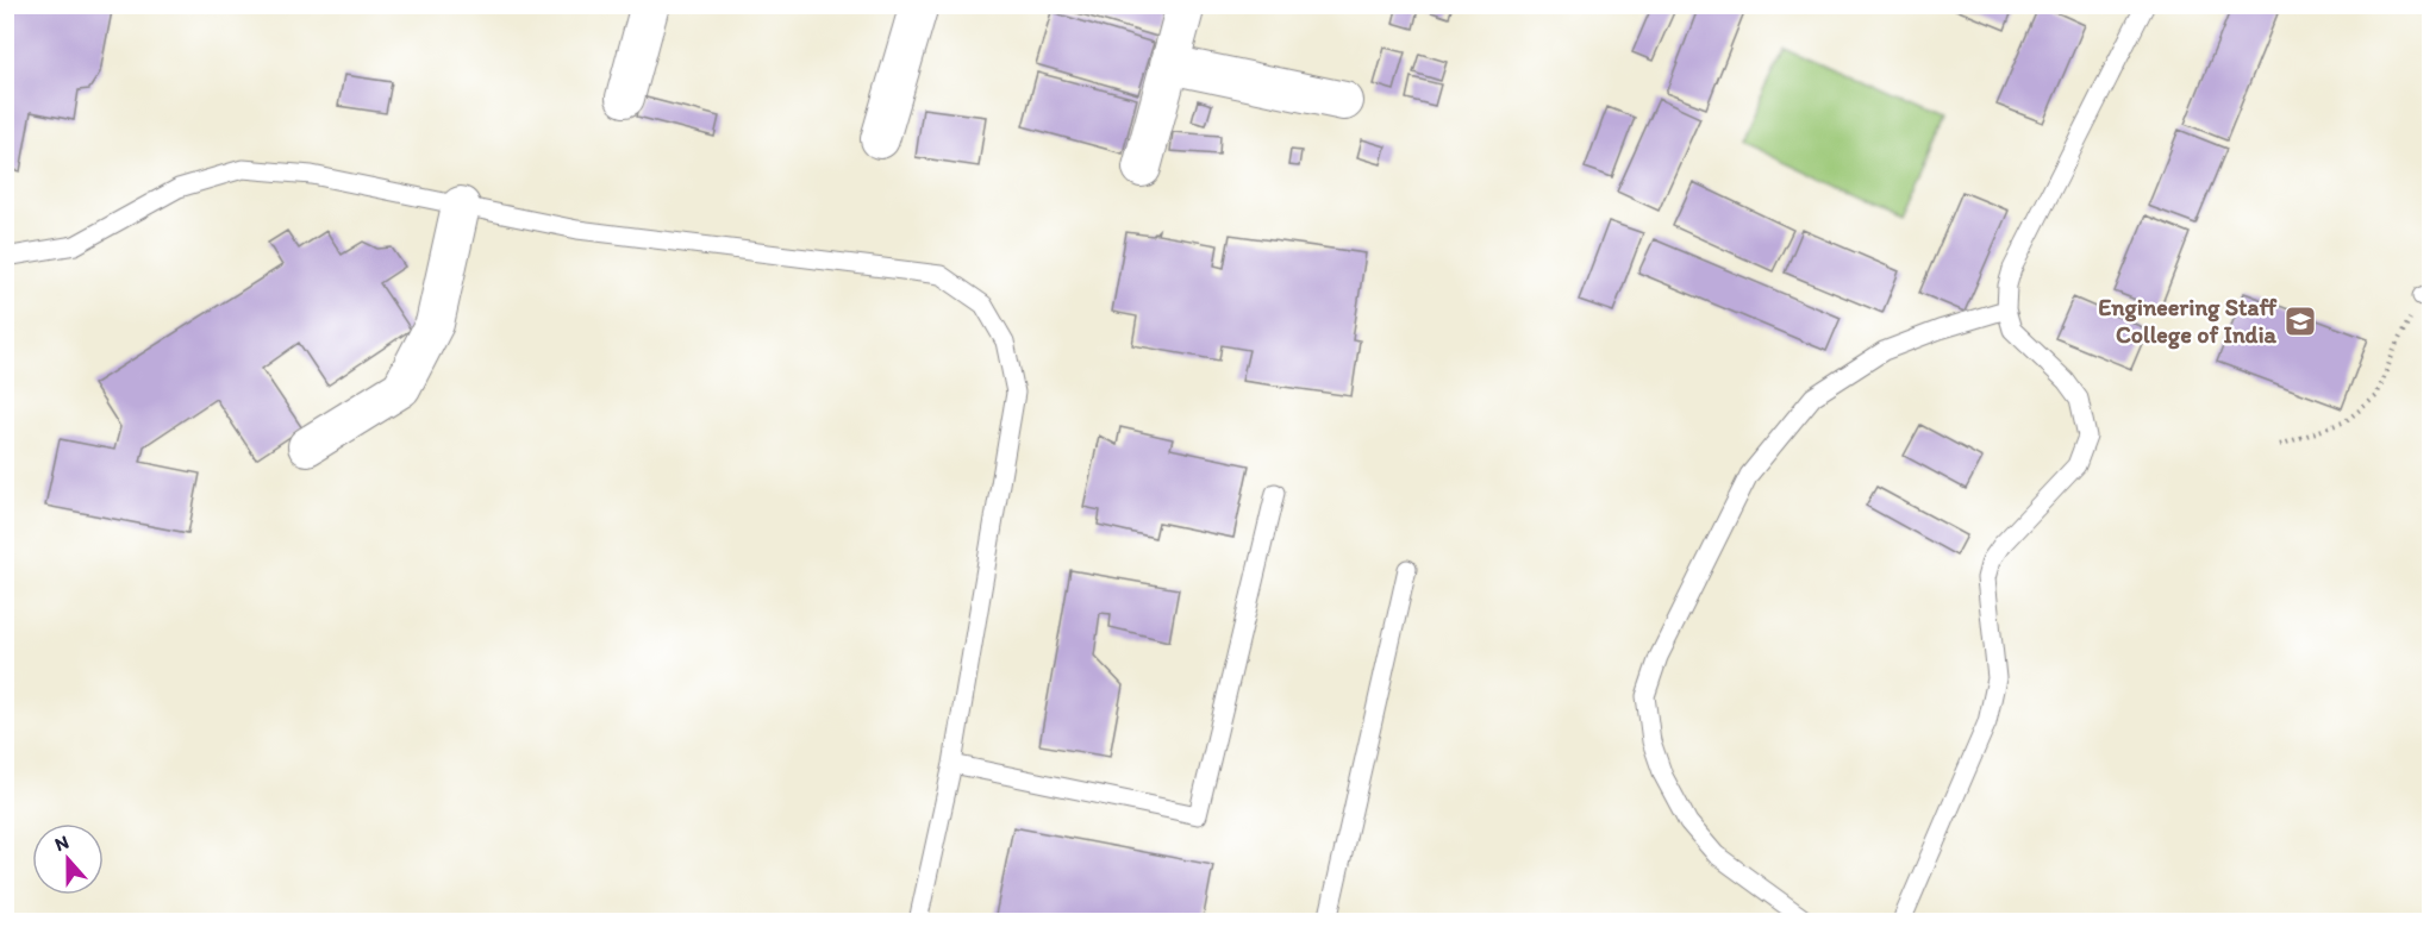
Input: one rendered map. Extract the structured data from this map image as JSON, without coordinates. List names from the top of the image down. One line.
{"places":{"school or university":["Engineering Staff College of India"]},"north":"top"}
